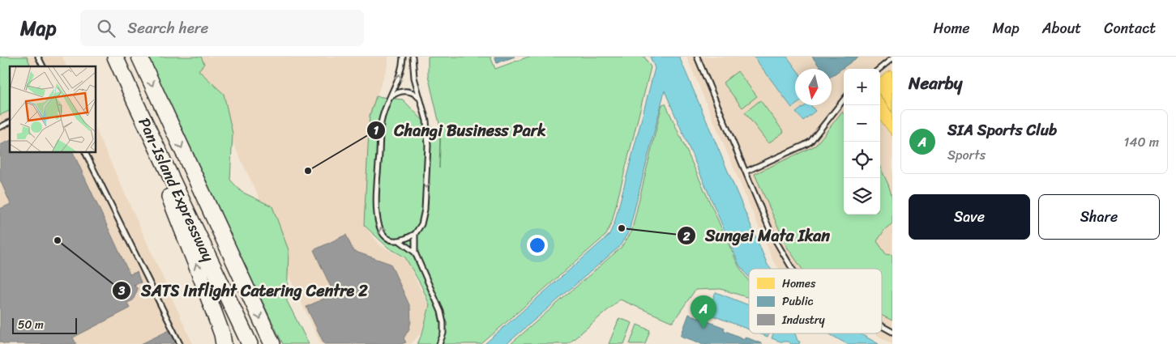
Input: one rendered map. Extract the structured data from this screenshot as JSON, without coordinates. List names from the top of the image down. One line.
{"streets":{"highway":["Pan-Island Expressway"]},"places":["Changi Business Park","Sungei Mata Ikan","SATS Inflight Catering Centre 2"],"legend":["Homes","Public","Industry"],"scale_bar":"50 m","north":"bottom","page":{"header":"Map","search":"Search here","nav":["Home","Map","About","Contact"],"heading":"Nearby","map_buttons":["+","−"],"list":[{"mark":"A","name":"SIA Sports Club","note":"Sports","value":"140 m"}],"buttons":["Save","Share"],"pins":"A","scale":"50 m"}}
